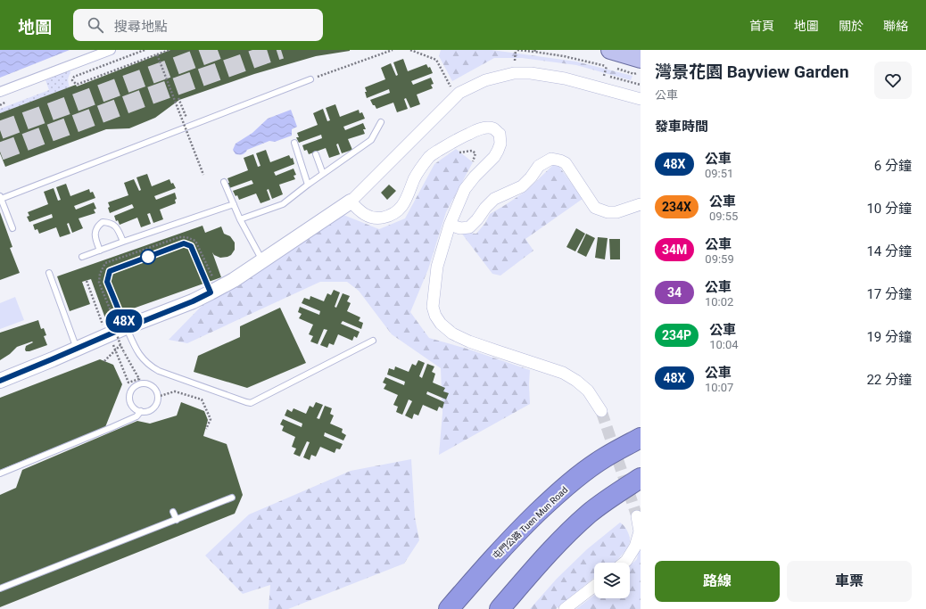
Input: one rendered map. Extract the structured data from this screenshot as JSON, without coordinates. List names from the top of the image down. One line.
{"streets":{"highway":["屯門公路 Tuen Mun Road"]},"lines":["bus line 48X"],"page":{"header":"地圖","search":"搜尋地點","nav":["首頁","地圖","關於","聯絡"],"on_map":"48X","heading":[["灣景花園 Bayview Garden","公車"],"發車時間"],"list":[{"mark":"48X","name":"公車","note":"09:51","value":"6 分鐘"},{"mark":"234X","name":"公車","note":"09:55","value":"10 分鐘"},{"mark":"34M","name":"公車","note":"09:59","value":"14 分鐘"},{"mark":"34","name":"公車","note":"10:02","value":"17 分鐘"},{"mark":"234P","name":"公車","note":"10:04","value":"19 分鐘"},{"mark":"48X","name":"公車","note":"10:07","value":"22 分鐘"}],"buttons":["路線","車票"]}}
